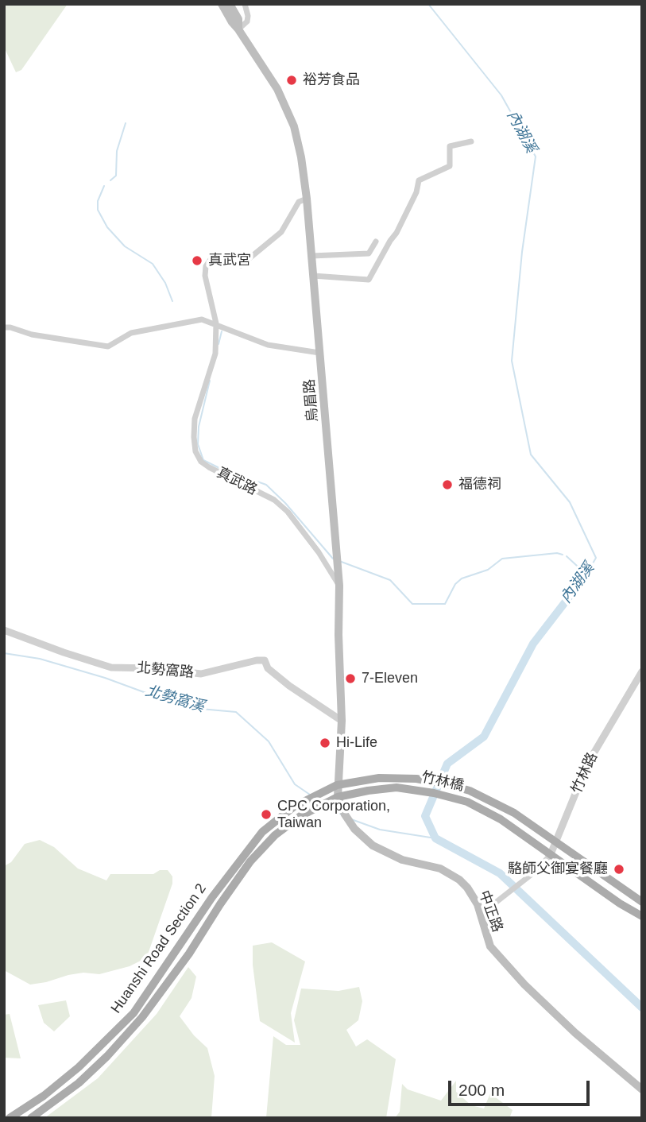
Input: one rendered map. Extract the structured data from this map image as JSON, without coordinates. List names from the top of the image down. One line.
{"streets":{"main road":["烏眉路","竹林橋","中正路","Huanshi Road Section 2"],"street":["真武路","北勢窩路","竹林路"]},"crossings":[["烏眉路","真武路"],["烏眉路","北勢窩路"],["烏眉路","竹林橋"],["烏眉路","中正路"],["烏眉路","Huanshi Road Section 2"],["竹林路","竹林橋"],["竹林路","中正路"],["竹林橋","中正路"],["竹林橋","Huanshi Road Section 2"],["中正路","Huanshi Road Section 2"]],"water":["內湖溪","北勢窩溪"],"places":["裕芳食品","真武宮","福德祠","7-Eleven","Hi-Life","CPC Corporation, Taiwan","駱師父御宴餐廳"],"scale_bar":"200 m"}
